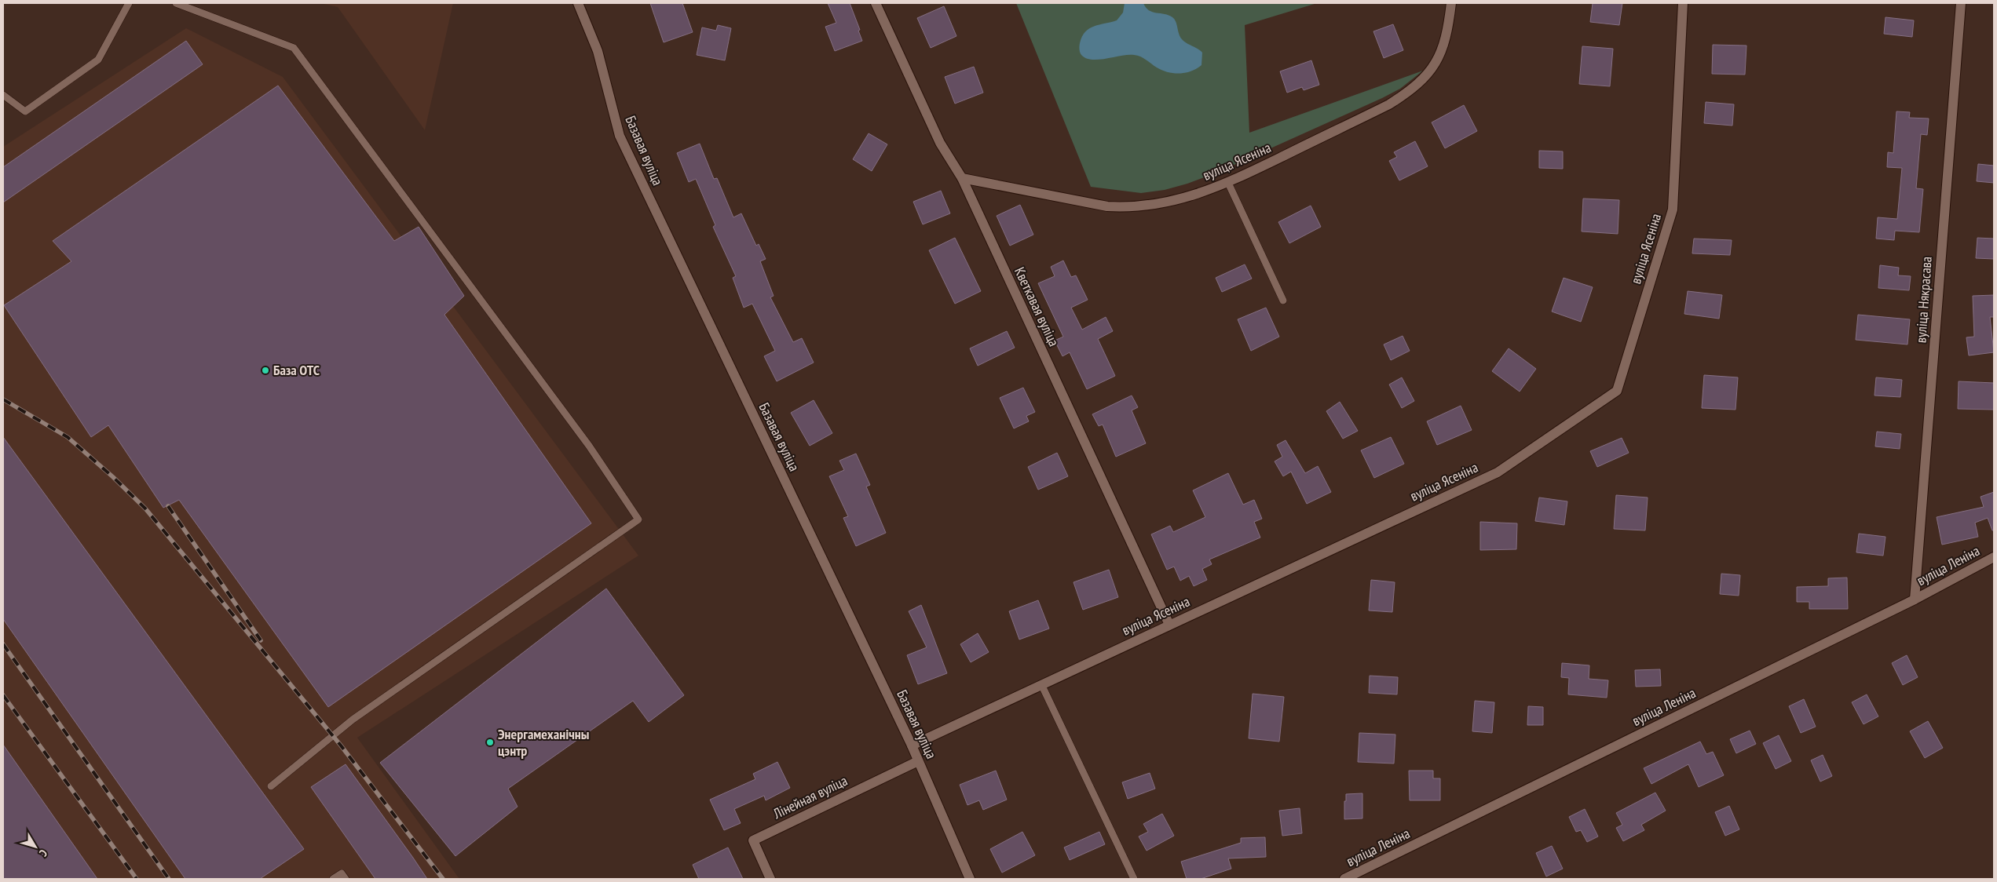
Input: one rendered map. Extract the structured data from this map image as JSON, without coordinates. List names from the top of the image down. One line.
{"streets":{"street":["Базавая вуліца","вуліца Ясеніна","вуліца Някрасава","Кветкавая вуліца","вуліца Леніна","Лінейная вуліца"]},"crossings":[["Базавая вуліца","вуліца Ясеніна"],["Базавая вуліца","Лінейная вуліца"],["вуліца Ясеніна","Кветкавая вуліца"],["вуліца Някрасава","вуліца Леніна"]],"places":["База ОТС","Энергамеханічны цэнтр"],"north":"bottom right"}
